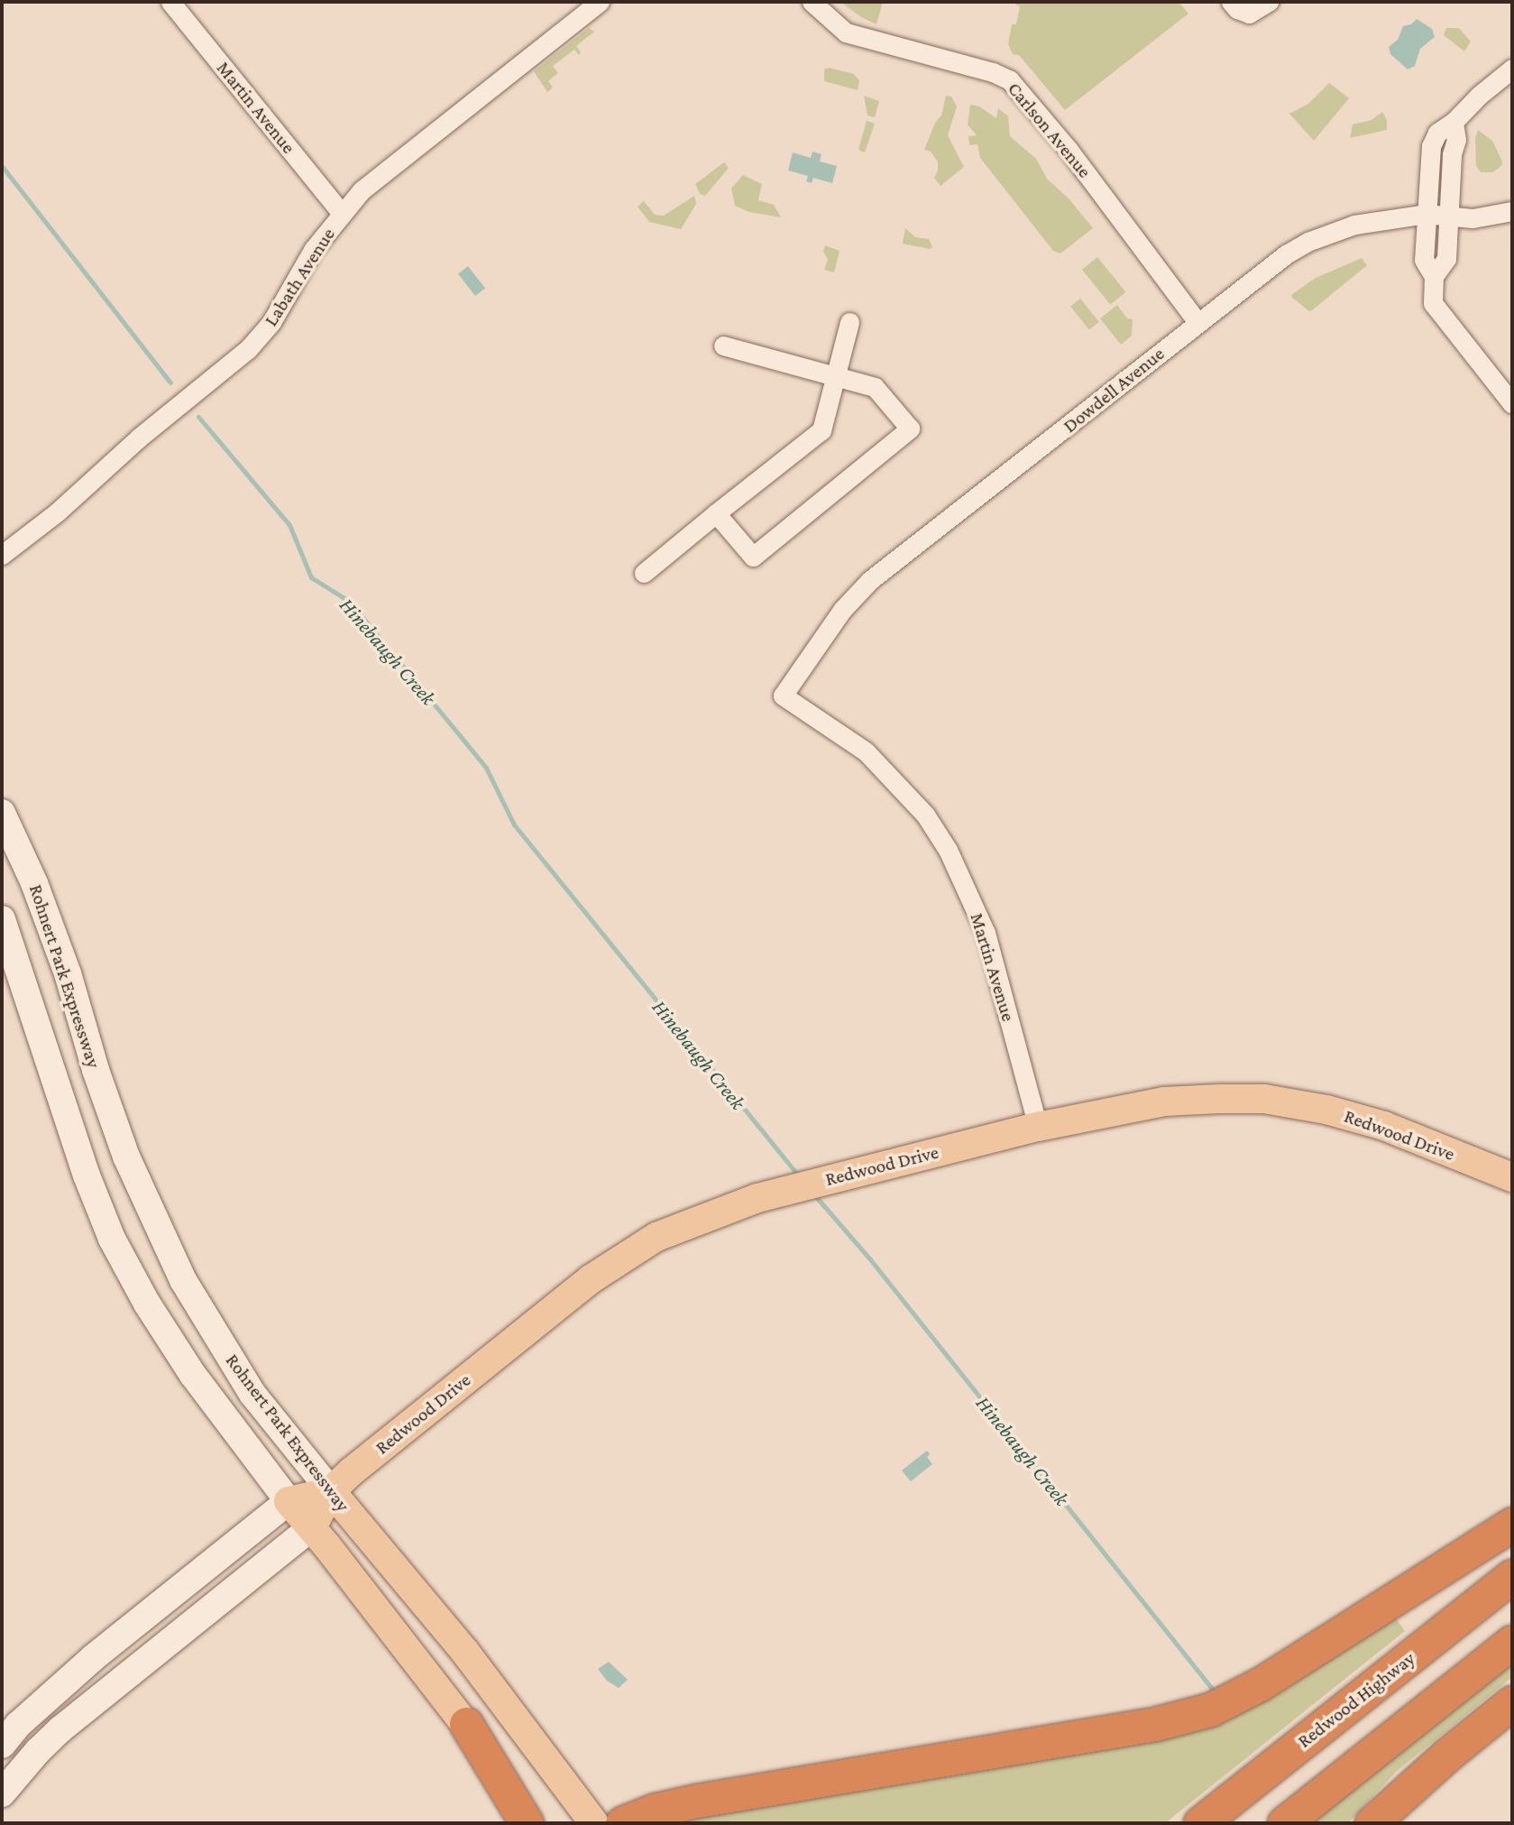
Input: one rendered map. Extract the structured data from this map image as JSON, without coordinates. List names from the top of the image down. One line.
{"streets":{"highway":["Redwood Highway"],"main road":["Rohnert Park Expressway","Redwood Drive"],"street":["Martin Avenue","Carlson Avenue","Labath Avenue","Dowdell Avenue"]},"crossings":[["Martin Avenue","Labath Avenue"],["Martin Avenue","Dowdell Avenue"],["Martin Avenue","Redwood Drive"],["Carlson Avenue","Dowdell Avenue"],["Rohnert Park Expressway","Redwood Drive"]],"water":["Hinebaugh Creek"]}
